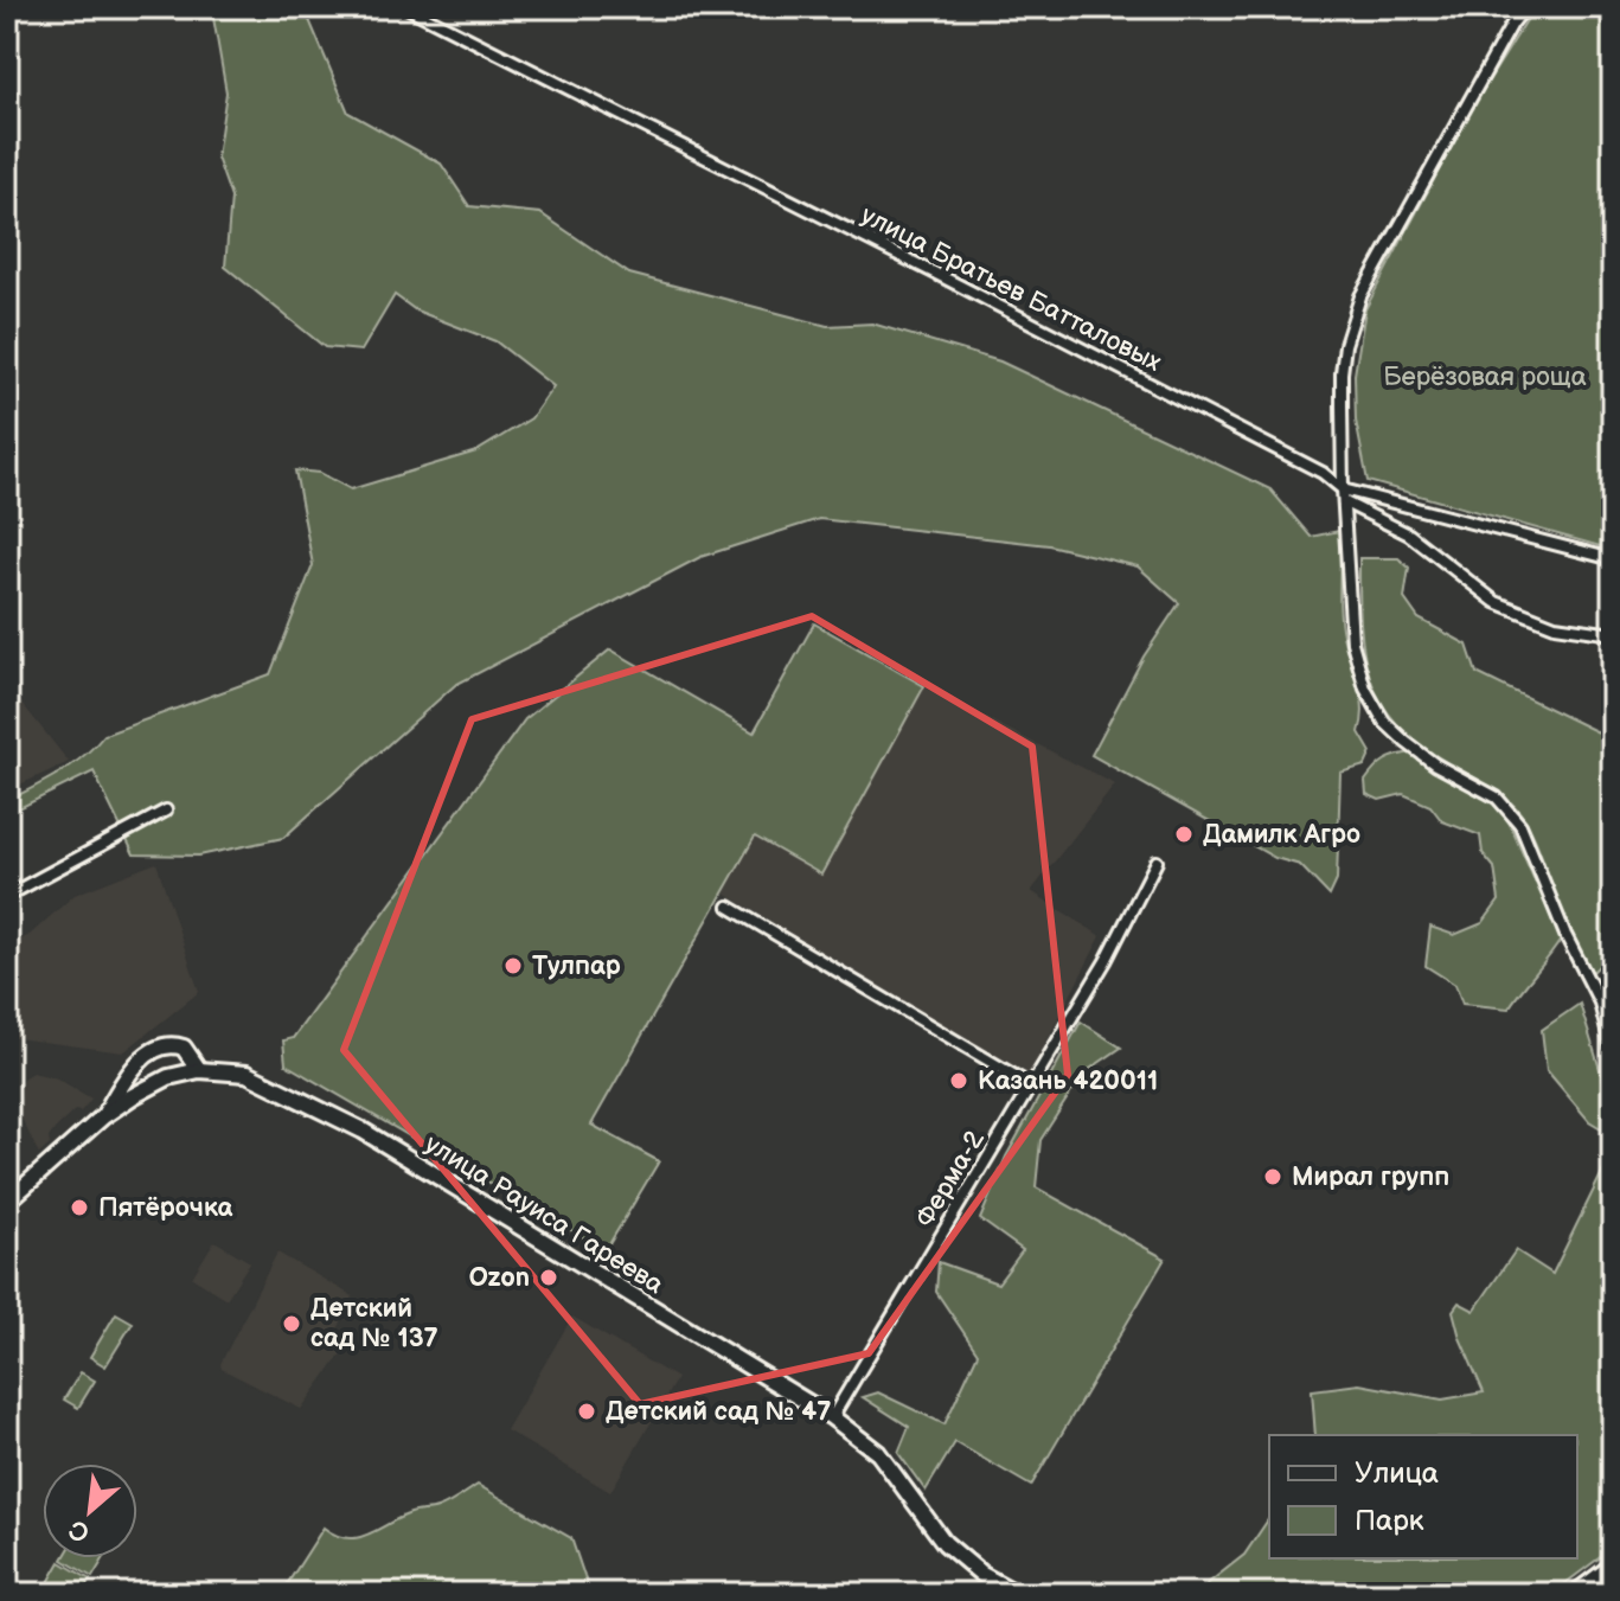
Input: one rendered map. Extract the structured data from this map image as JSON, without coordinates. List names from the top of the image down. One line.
{"streets":{"street":["улица Братьев Батталовых","Ферма-2","улица Рауиса Гареева"]},"crossings":[["Ферма-2","улица Рауиса Гареева"]],"parks":["Берёзовая роща"],"places":["Дамилк Агро","Тулпар","Казань 420011","Мирал групп","Пятёрочка","Ozon","Детский сад № 137","Детский сад № 47"],"legend":["Улица","Парк"],"north":"bottom left"}
